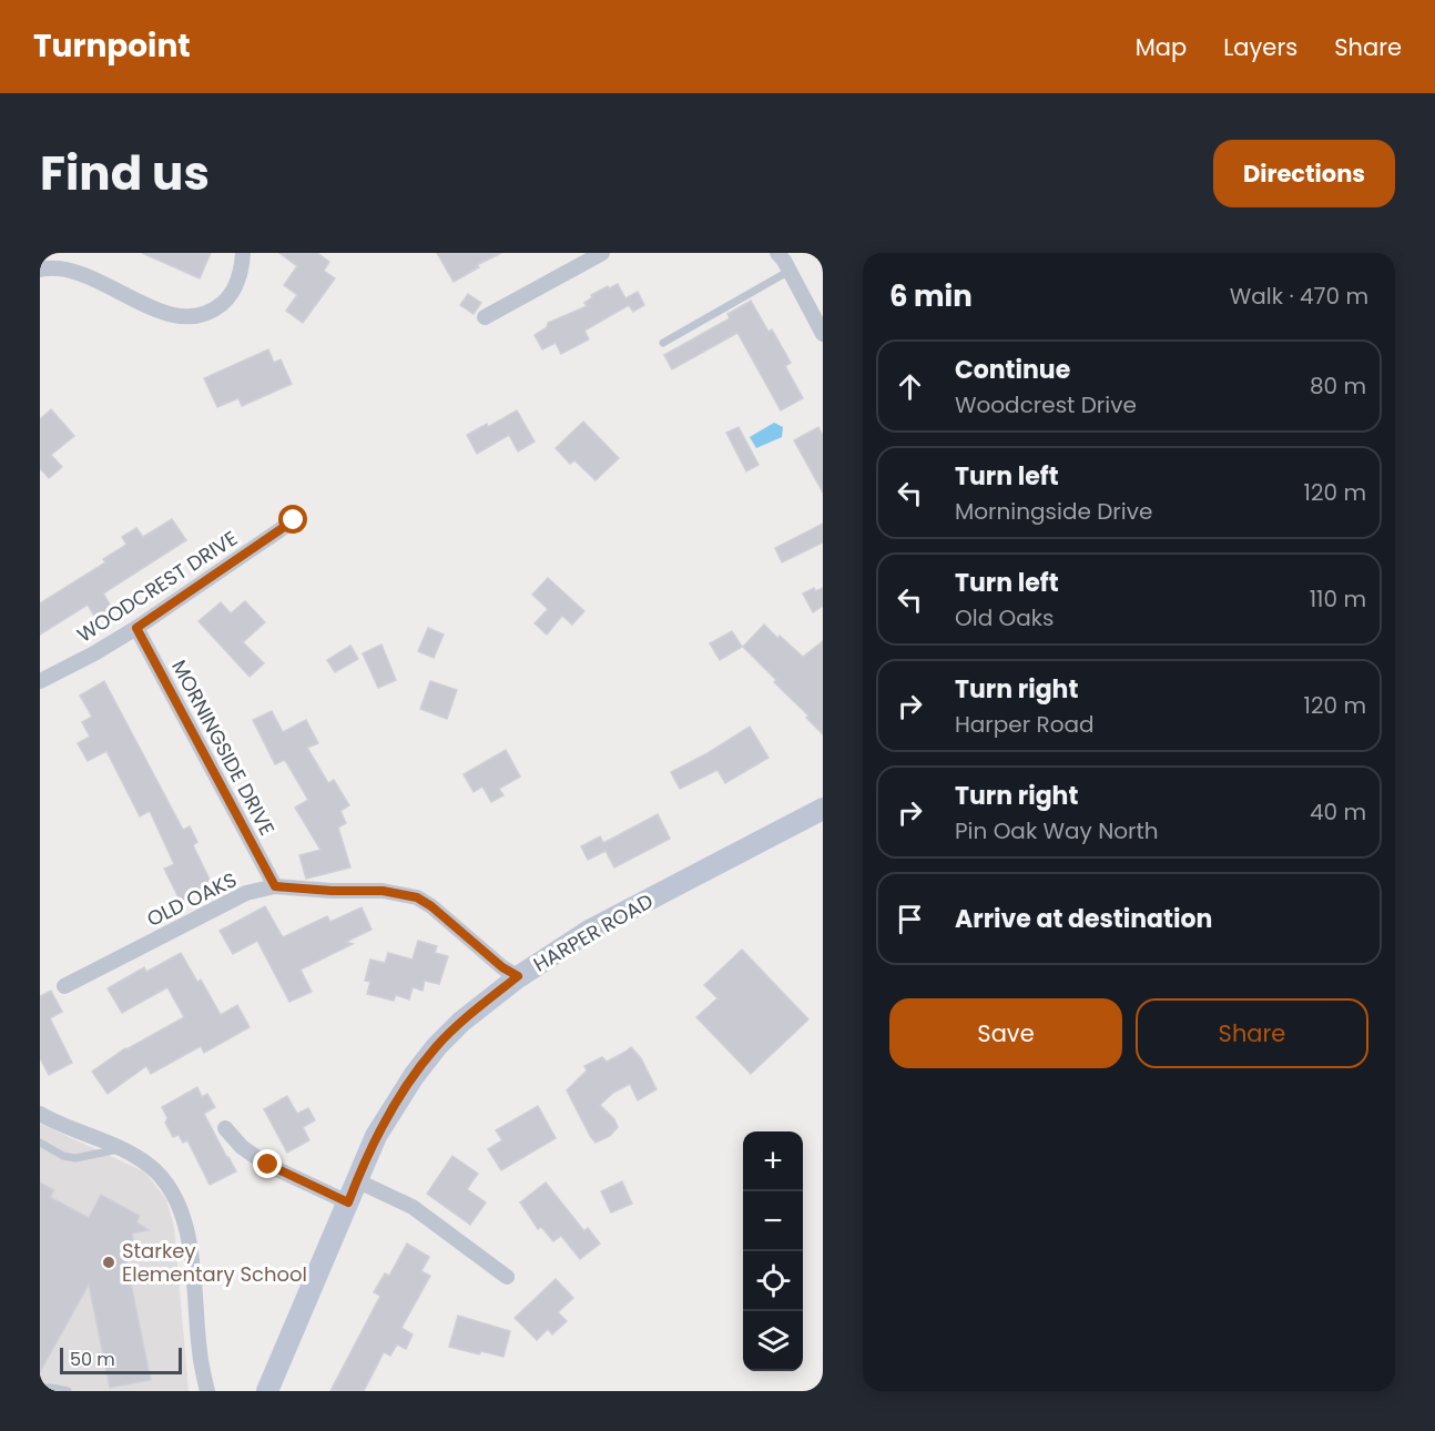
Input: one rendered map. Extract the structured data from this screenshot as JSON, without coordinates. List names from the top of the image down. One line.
{"streets":{"main road":["HARPER ROAD"],"street":["WOODCREST DRIVE","MORNINGSIDE DRIVE","OLD OAKS"]},"crossings":[["WOODCREST DRIVE","MORNINGSIDE DRIVE"],["MORNINGSIDE DRIVE","OLD OAKS"],["OLD OAKS","HARPER ROAD"]],"places":["Starkey Elementary School"],"scale_bar":"50 m","page":{"header":"Turnpoint","nav":["Map","Layers","Share"],"title":"Find us","buttons":["Directions",["Save","Share"]],"heading":["6 min","Walk · 470 m"],"list":[["Continue","Woodcrest Drive","80 m"],["Turn left","Morningside Drive","120 m"],["Turn left","Old Oaks","110 m"],["Turn right","Harper Road","120 m"],["Turn right","Pin Oak Way North","40 m"],"Arrive at destination"],"map_buttons":["+","−"],"scale":"50 m"}}
